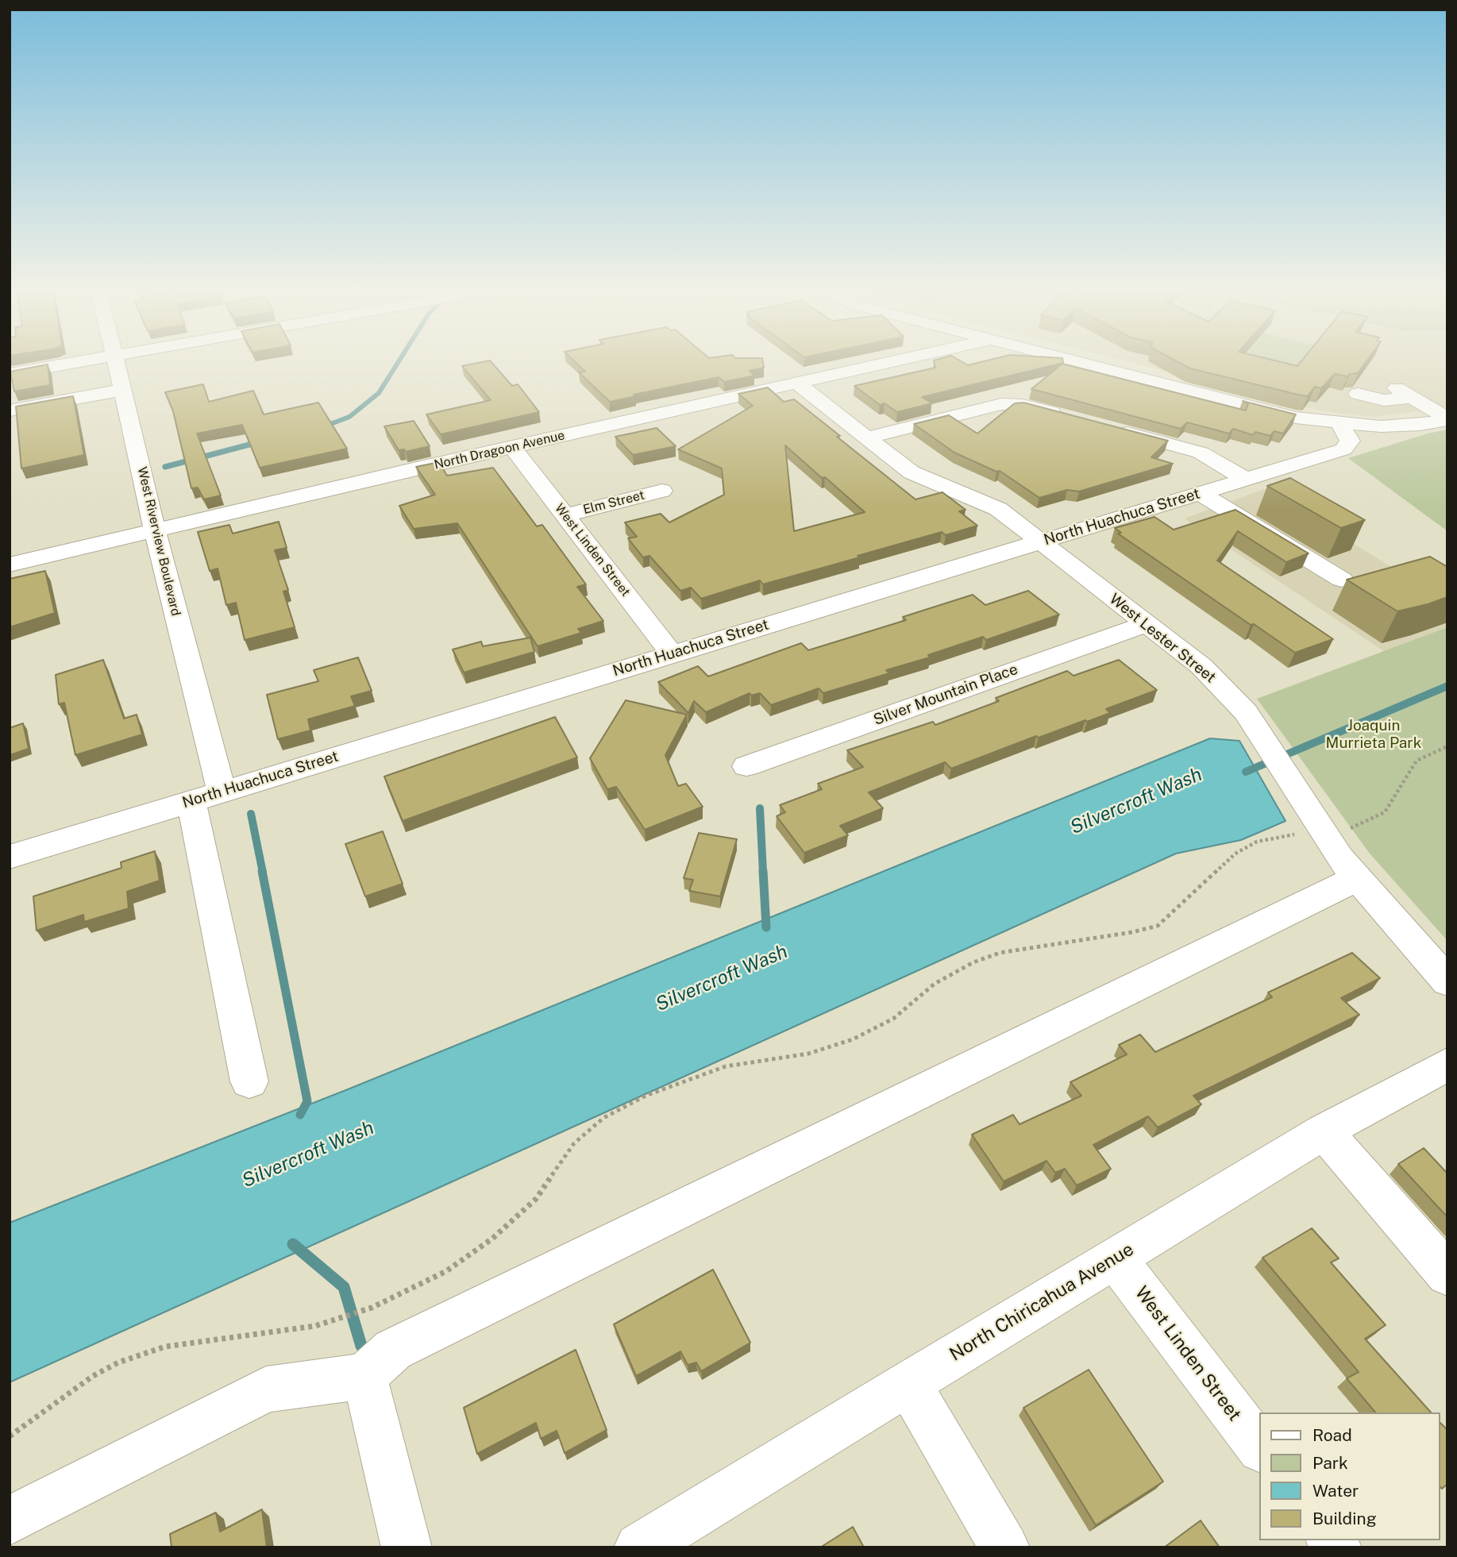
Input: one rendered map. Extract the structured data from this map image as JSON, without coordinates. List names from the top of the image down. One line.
{"streets":{"street":["North Dragoon Avenue","Elm Street","North Huachuca Street","West Riverview Boulevard","West Linden Street","West Lester Street","Silver Mountain Place","North Chiricahua Avenue"]},"crossings":[["North Dragoon Avenue","West Riverview Boulevard"],["North Dragoon Avenue","West Linden Street"],["North Dragoon Avenue","West Lester Street"],["Elm Street","West Linden Street"],["North Huachuca Street","West Riverview Boulevard"],["North Huachuca Street","West Linden Street"],["North Huachuca Street","West Lester Street"],["West Linden Street","North Chiricahua Avenue"],["West Lester Street","Silver Mountain Place"]],"water":["Silvercroft Wash"],"parks":["Joaquin Murrieta Park"],"legend":["Road","Park","Water","Building"]}
